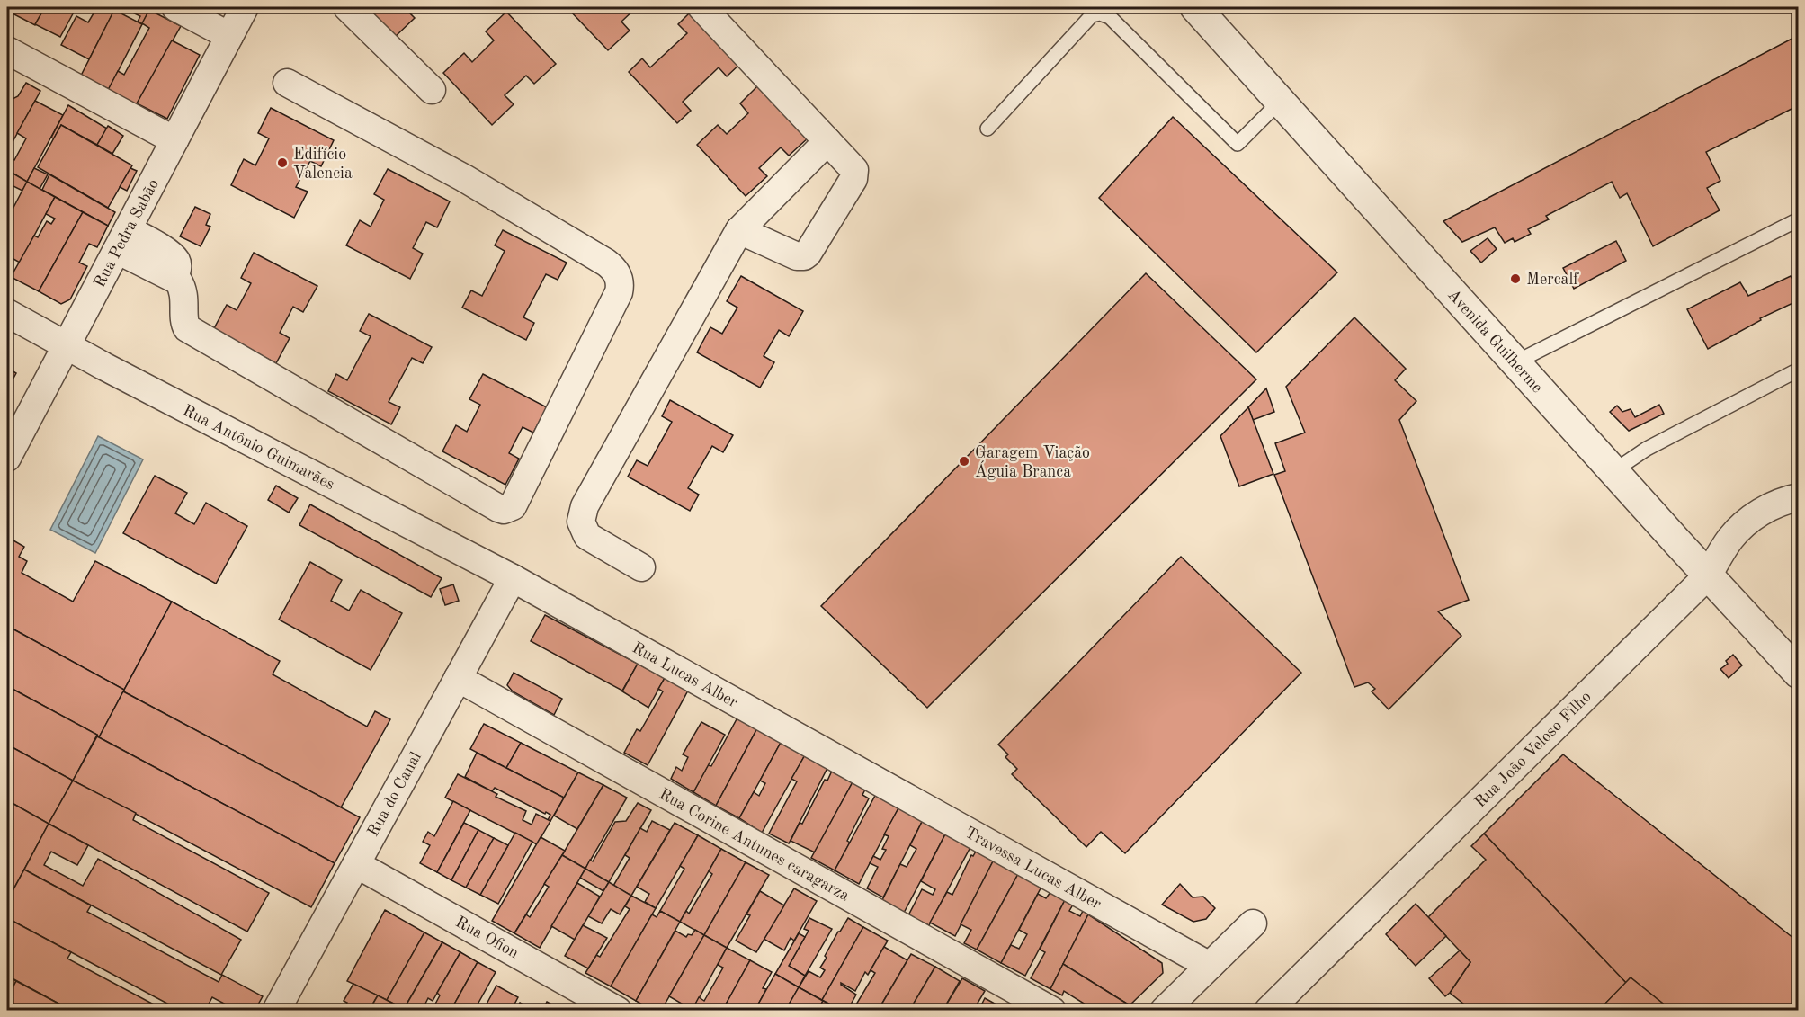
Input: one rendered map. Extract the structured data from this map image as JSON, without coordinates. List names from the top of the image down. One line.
{"streets":{"street":["Rua Pedra Sabão","Avenida Guilherme","Rua Antônio Guimarães","Rua Lucas Alber","Rua João Veloso Filho","Rua do Canal","Rua Corine Antunes caragarza","Travessa Lucas Alber","Rua Ofion"]},"crossings":[["Rua Pedra Sabão","Rua Antônio Guimarães"],["Avenida Guilherme","Rua João Veloso Filho"],["Rua Antônio Guimarães","Rua Lucas Alber"],["Rua Antônio Guimarães","Rua do Canal"],["Rua Lucas Alber","Rua do Canal"],["Rua Lucas Alber","Travessa Lucas Alber"],["Rua do Canal","Rua Corine Antunes caragarza"],["Rua do Canal","Rua Ofion"]],"places":["Edifício Valencia","Mercalf","Garagem Viação Águia Branca"]}
